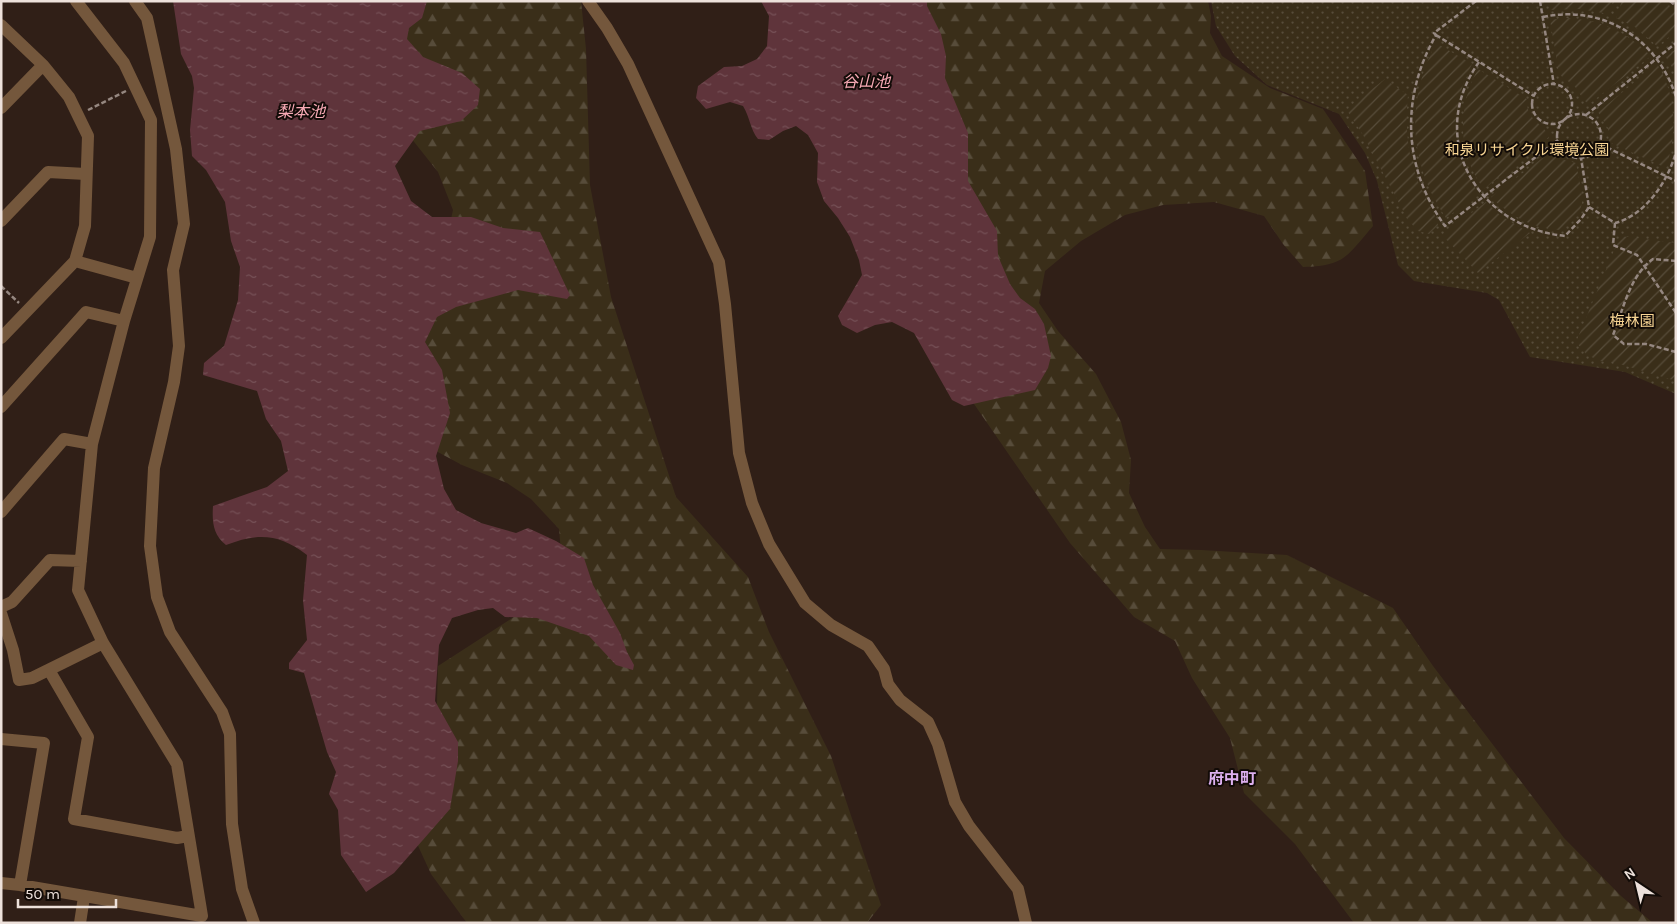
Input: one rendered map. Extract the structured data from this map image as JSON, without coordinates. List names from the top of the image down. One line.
{"districts":["府中町"],"water":["谷山池","梨本池"],"parks":["和泉リサイクル環境公園","梅林園"],"scale_bar":"50 m","north":"top left"}
